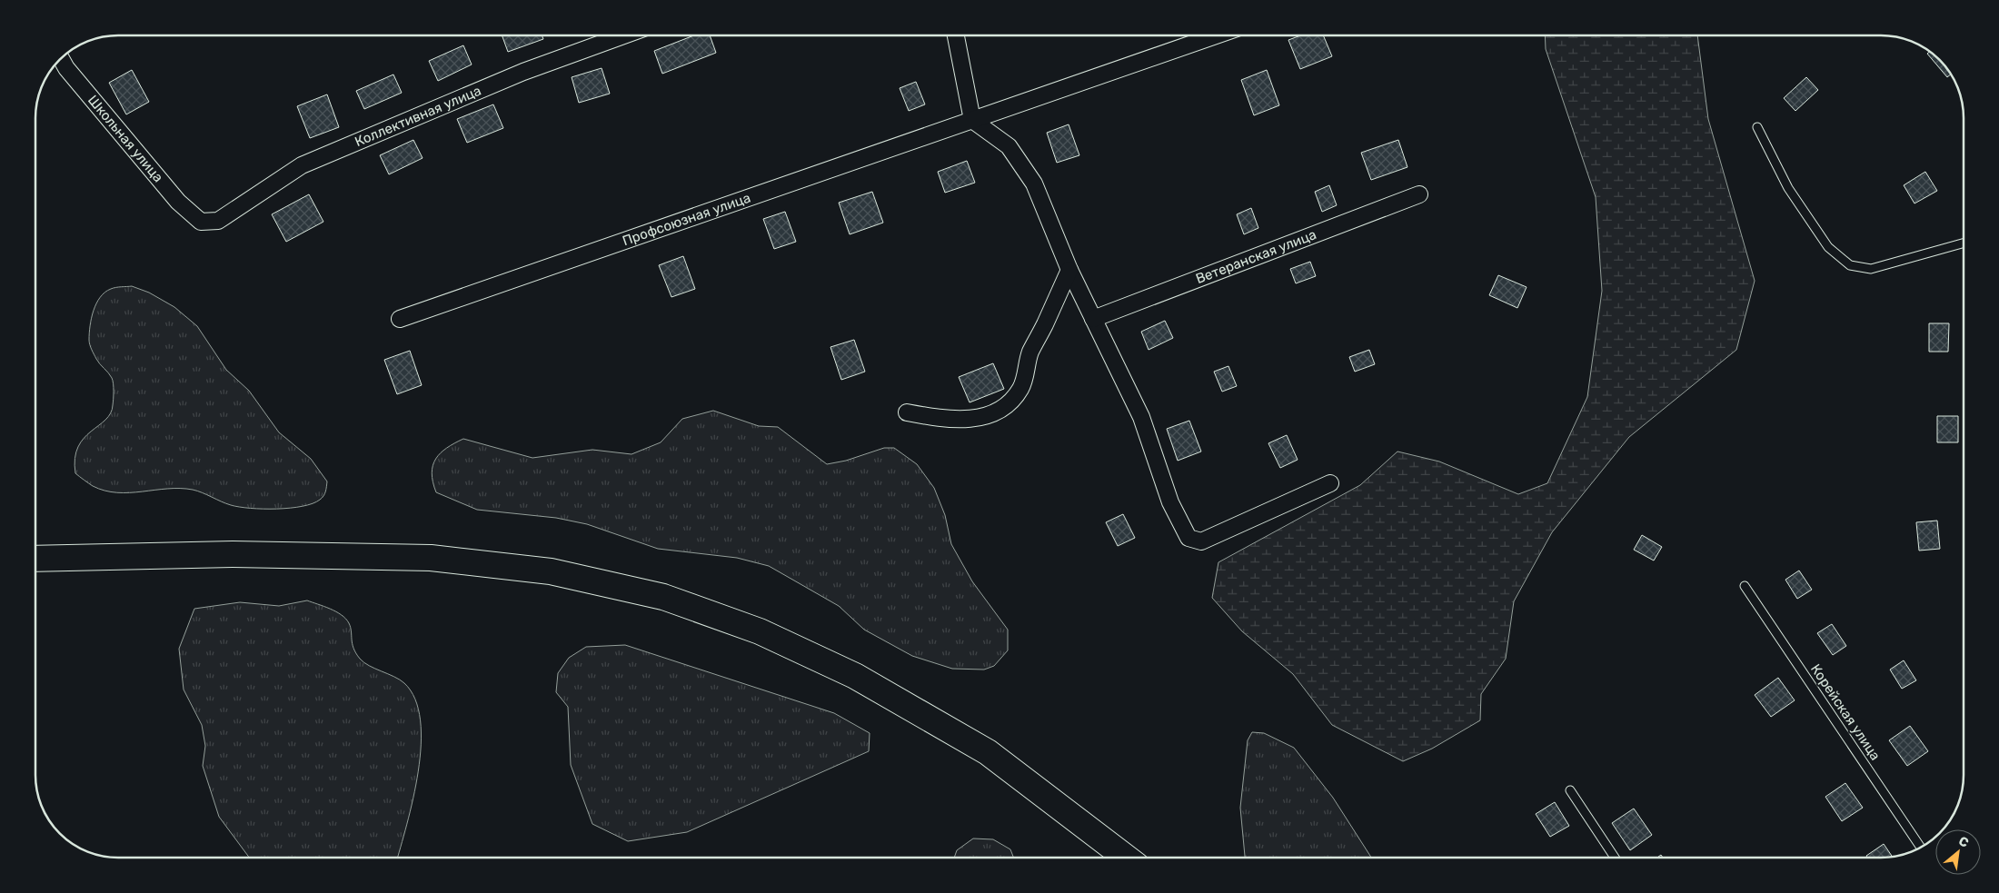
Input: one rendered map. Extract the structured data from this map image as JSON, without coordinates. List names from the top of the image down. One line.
{"streets":{"street":["Коллективная улица","Школьная улица","Профсоюзная улица","Ветеранская улица"],"lane":["Корейская улица"]},"crossings":[["Коллективная улица","Школьная улица"]],"north":"top right"}
